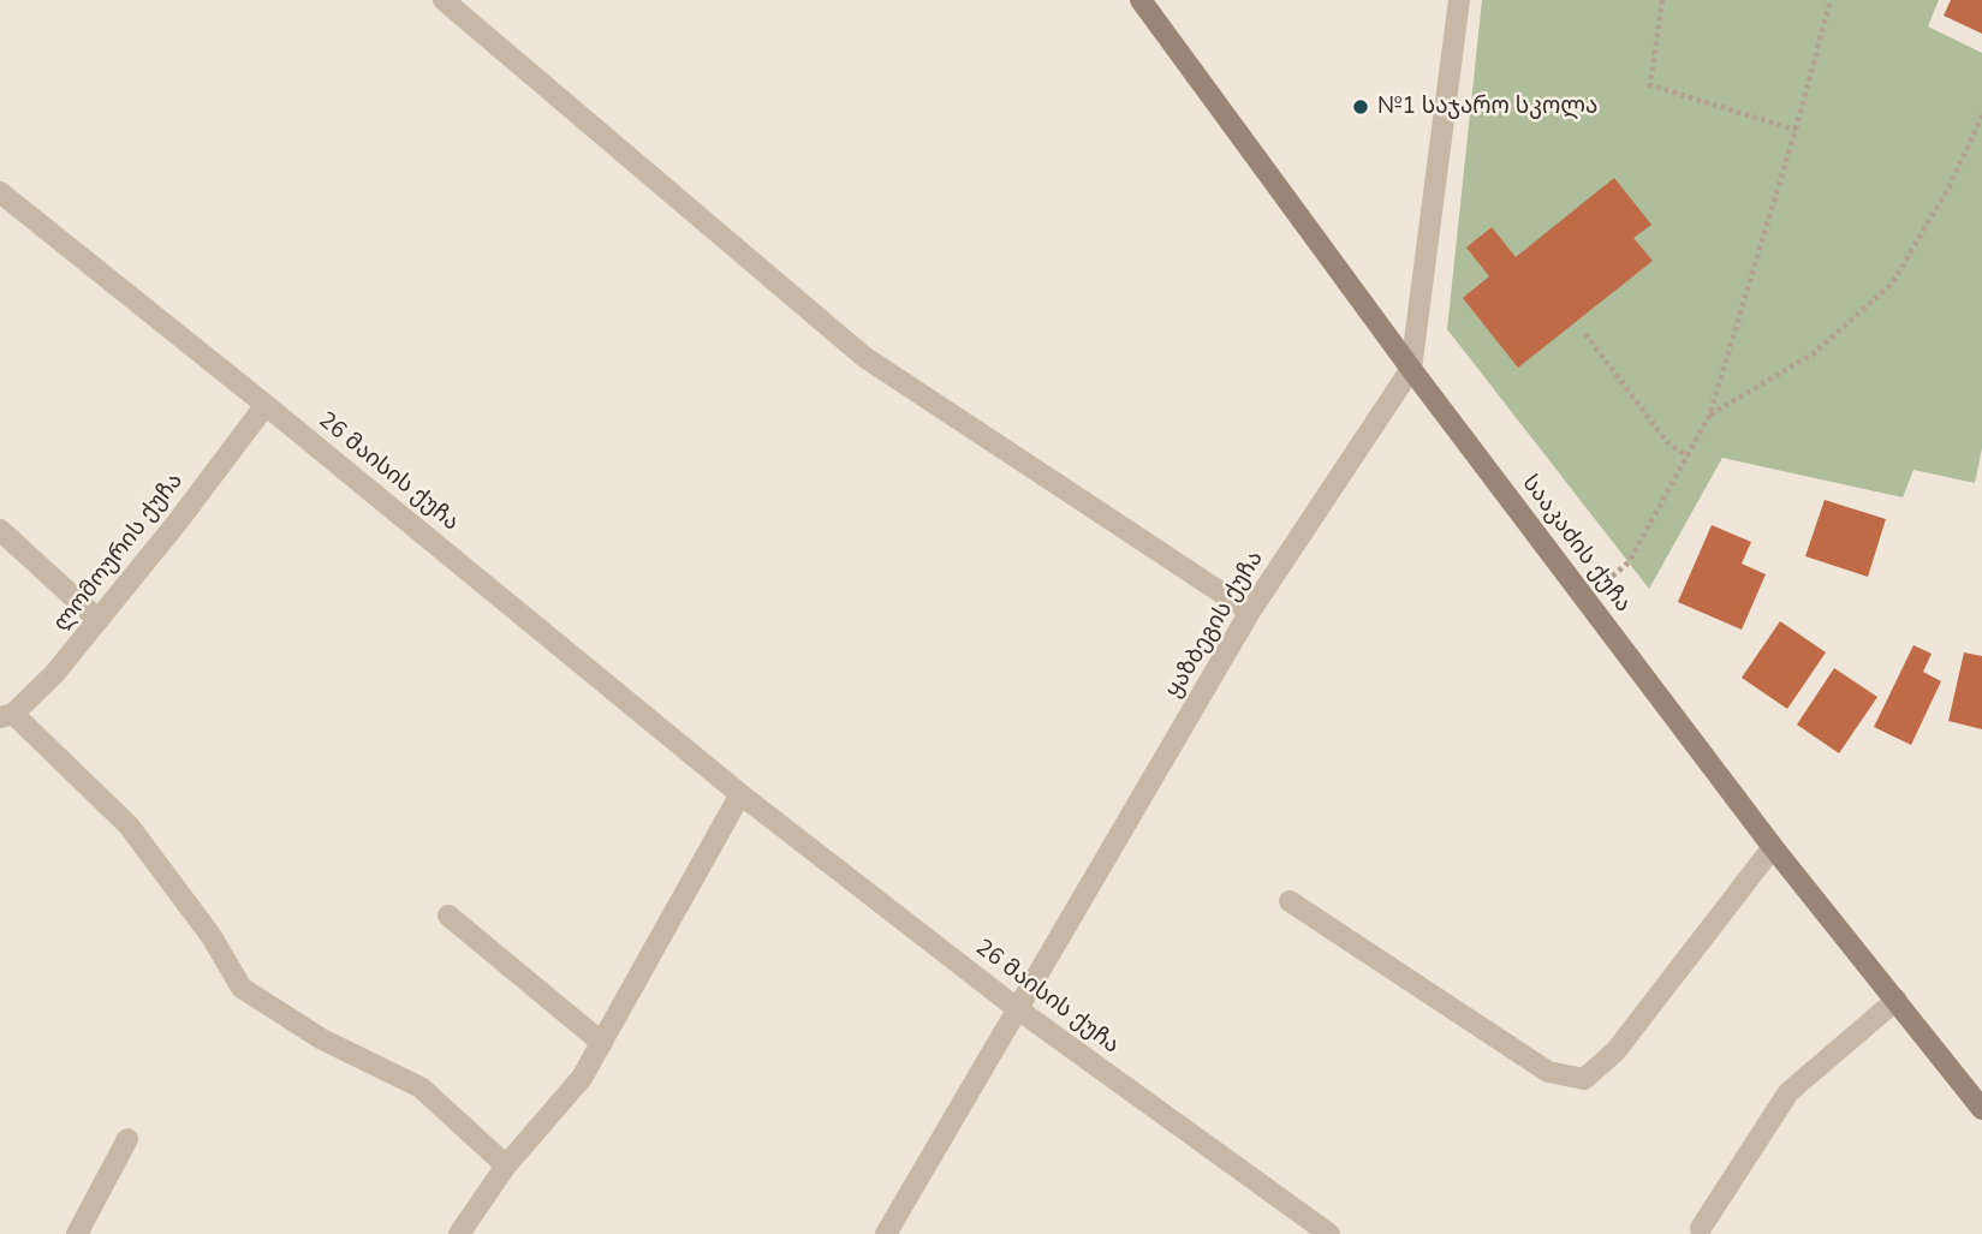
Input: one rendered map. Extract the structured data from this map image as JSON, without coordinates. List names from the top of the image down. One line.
{"streets":{"street":["26 მაისის ქუჩა","სააკაძის ქუჩა","ლომოურის ქუჩა","ყაზბეგის ქუჩა"]},"crossings":[["26 მაისის ქუჩა","ლომოურის ქუჩა"],["26 მაისის ქუჩა","ყაზბეგის ქუჩა"],["სააკაძის ქუჩა","ყაზბეგის ქუჩა"]],"places":["№1 საჯარო სკოლა"]}
